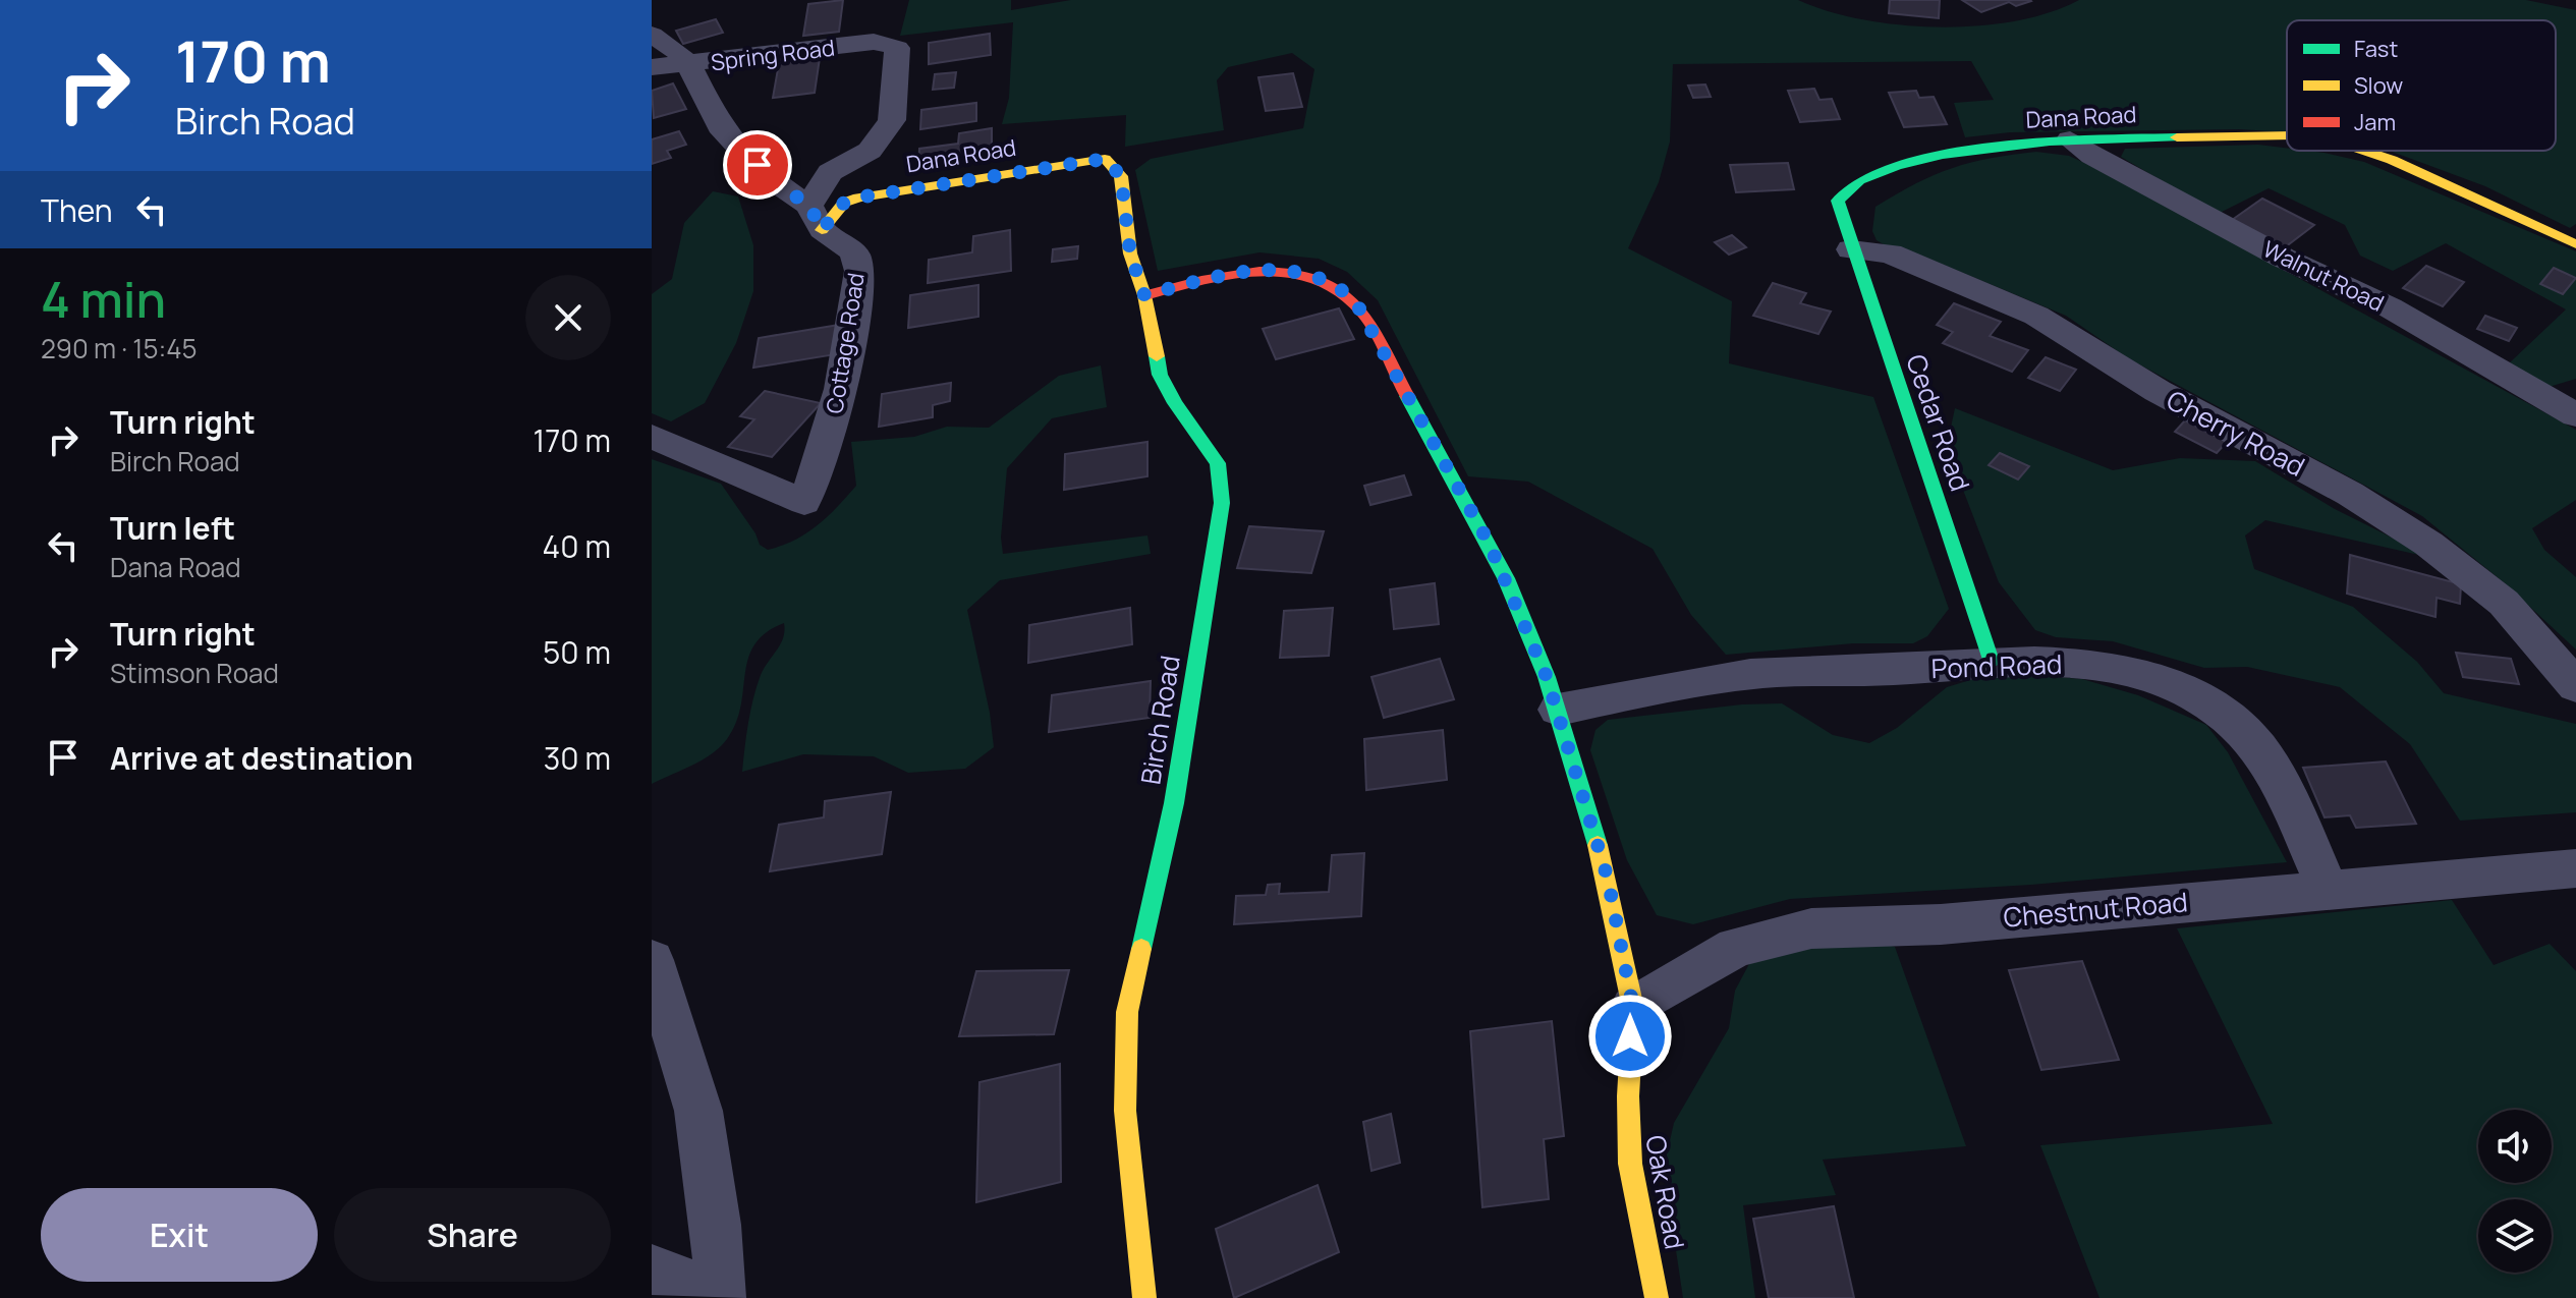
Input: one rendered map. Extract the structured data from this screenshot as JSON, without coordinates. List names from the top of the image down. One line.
{"streets":{"street":["Spring Road","Dana Road","Walnut Road","Cottage Road","Cedar Road","Cherry Road","Pond Road","Birch Road","Chestnut Road","Oak Road"]},"crossings":[["Spring Road","Dana Road"],["Spring Road","Cottage Road"],["Dana Road","Walnut Road"],["Dana Road","Cottage Road"],["Dana Road","Cedar Road"],["Dana Road","Birch Road"],["Cedar Road","Cherry Road"],["Cedar Road","Pond Road"],["Pond Road","Chestnut Road"],["Pond Road","Oak Road"],["Birch Road","Oak Road"],["Chestnut Road","Oak Road"]],"legend":["Fast","Slow","Jam"],"page":{"turn":["170 m","Birch Road"],"then":"Then","heading":["4 min","290 m · 15:45"],"list":[{"name":"Turn right","note":"Birch Road","value":"170 m"},{"name":"Turn left","note":"Dana Road","value":"40 m"},{"name":"Turn right","note":"Stimson Road","value":"50 m"},{"name":"Arrive at destination","value":"30 m"}],"buttons":["Exit","Share"]}}
